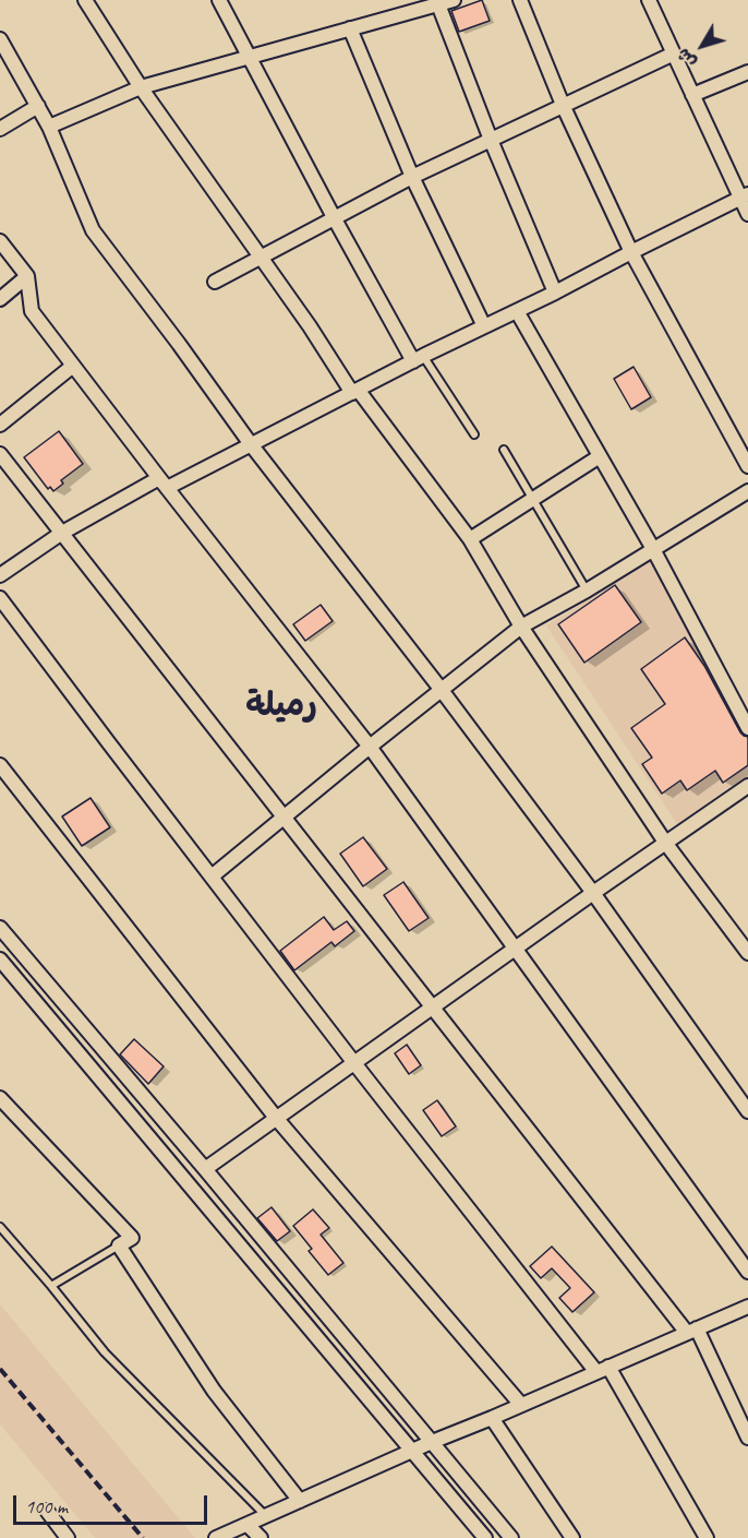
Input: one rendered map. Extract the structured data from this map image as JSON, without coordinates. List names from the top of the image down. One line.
{"districts":["رميلة"],"scale_bar":"100 m","north":"bottom left"}
